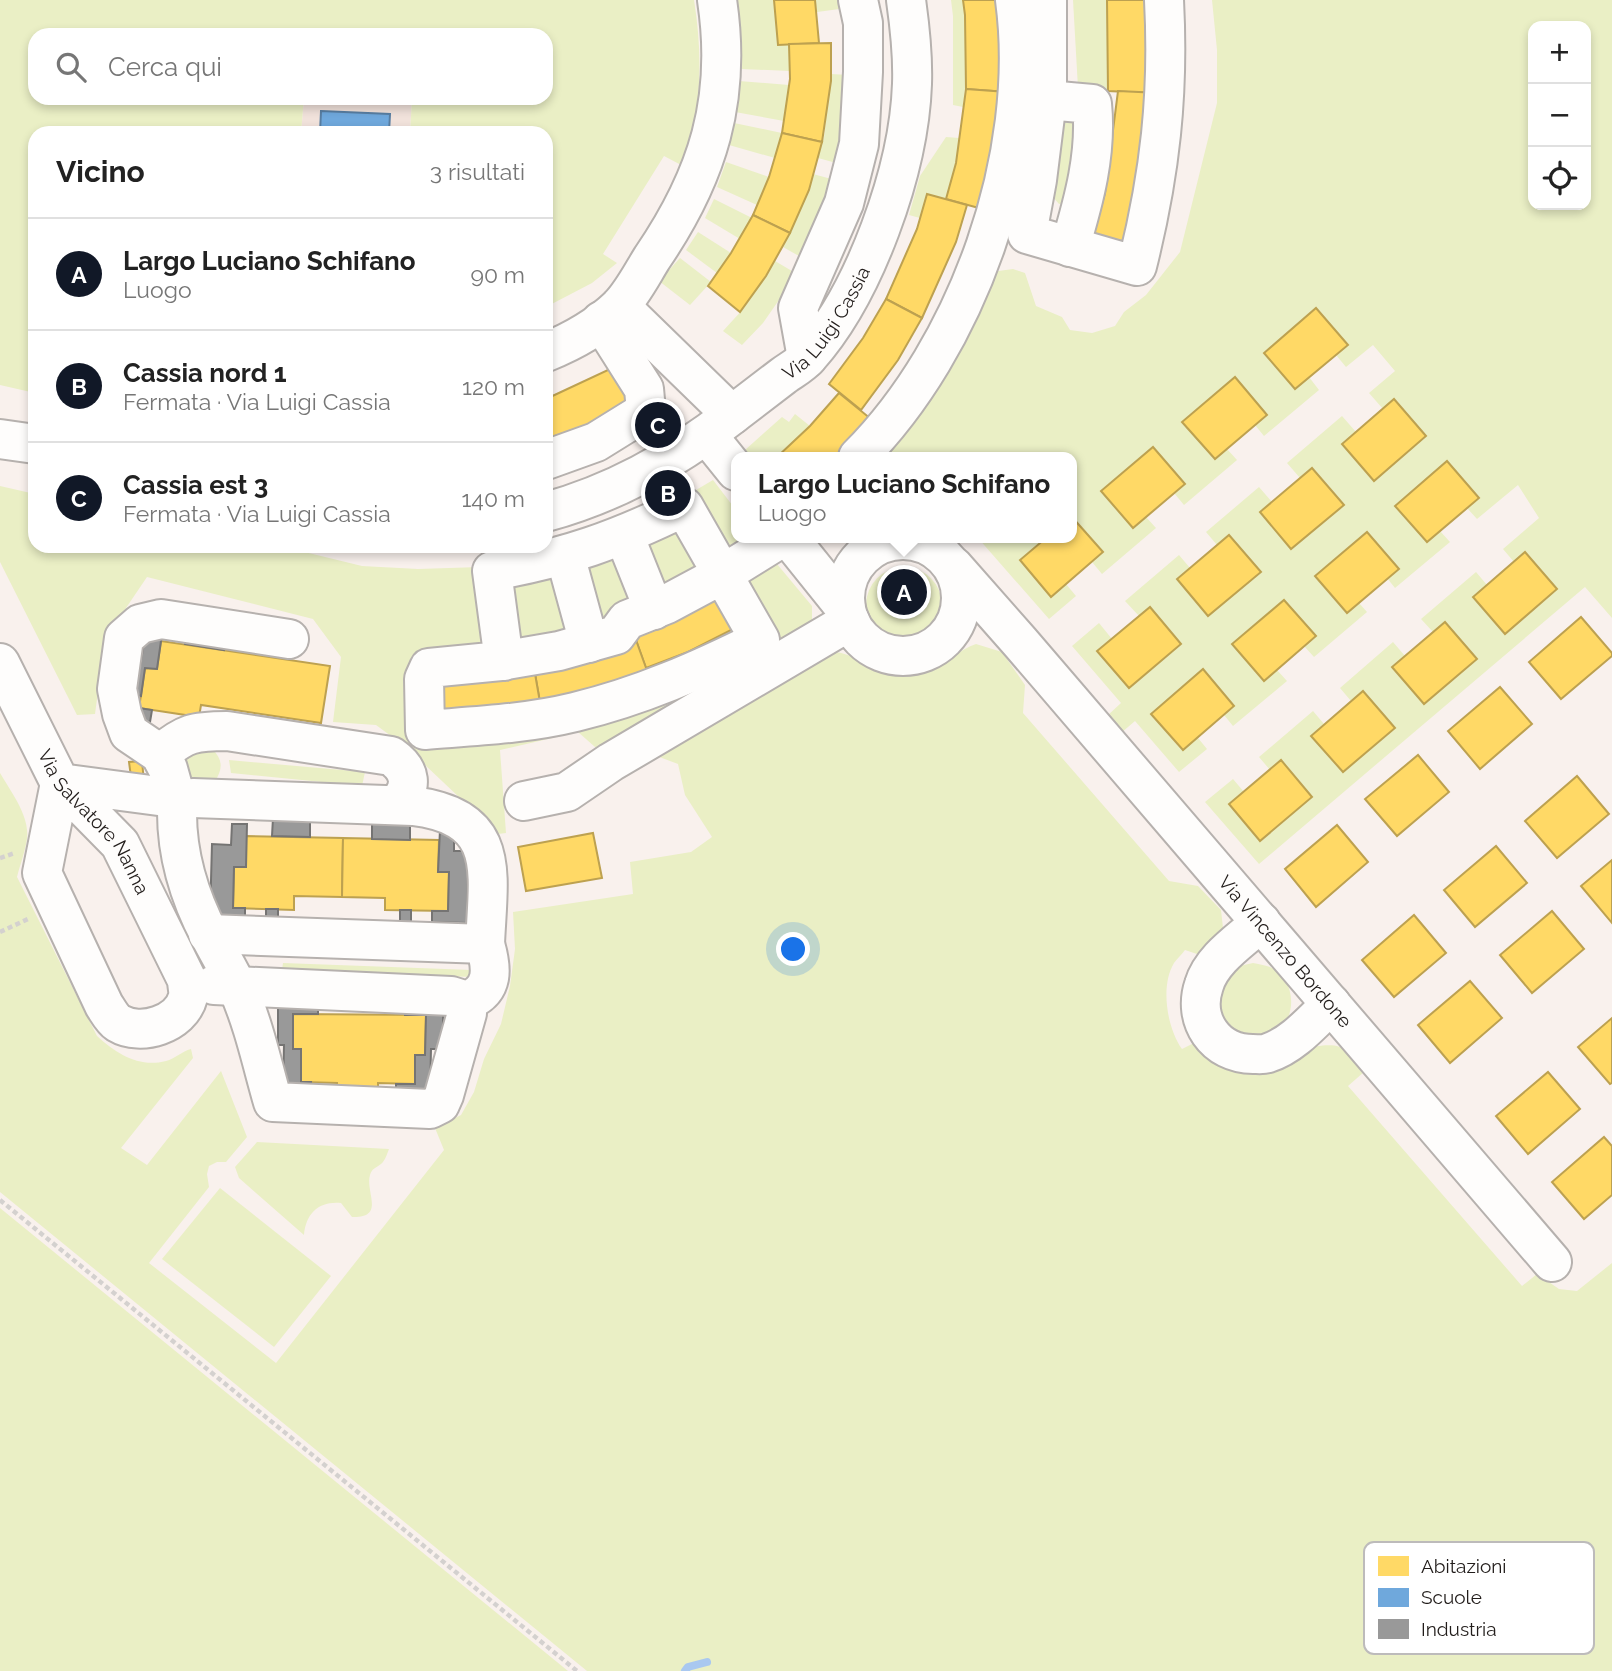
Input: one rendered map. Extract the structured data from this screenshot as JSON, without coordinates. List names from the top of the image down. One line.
{"streets":{"street":["Via Luigi Cassia","Via Salvatore Nanna","Via Vincenzo Bordone"]},"legend":["Abitazioni","Scuole","Industria"],"page":{"map_buttons":["+","−"],"search":"Cerca qui","heading":["Vicino","3 risultati"],"list":[{"mark":"A","name":"Largo Luciano Schifano","note":"Luogo","value":"90 m"},{"mark":"B","name":"Cassia nord 1","note":"Fermata · Via Luigi Cassia","value":"120 m"},{"mark":"C","name":"Cassia est 3","note":"Fermata · Via Luigi Cassia","value":"140 m"}],"pins":["C","B","A"],"popup":["Largo Luciano Schifano","Luogo"]}}
